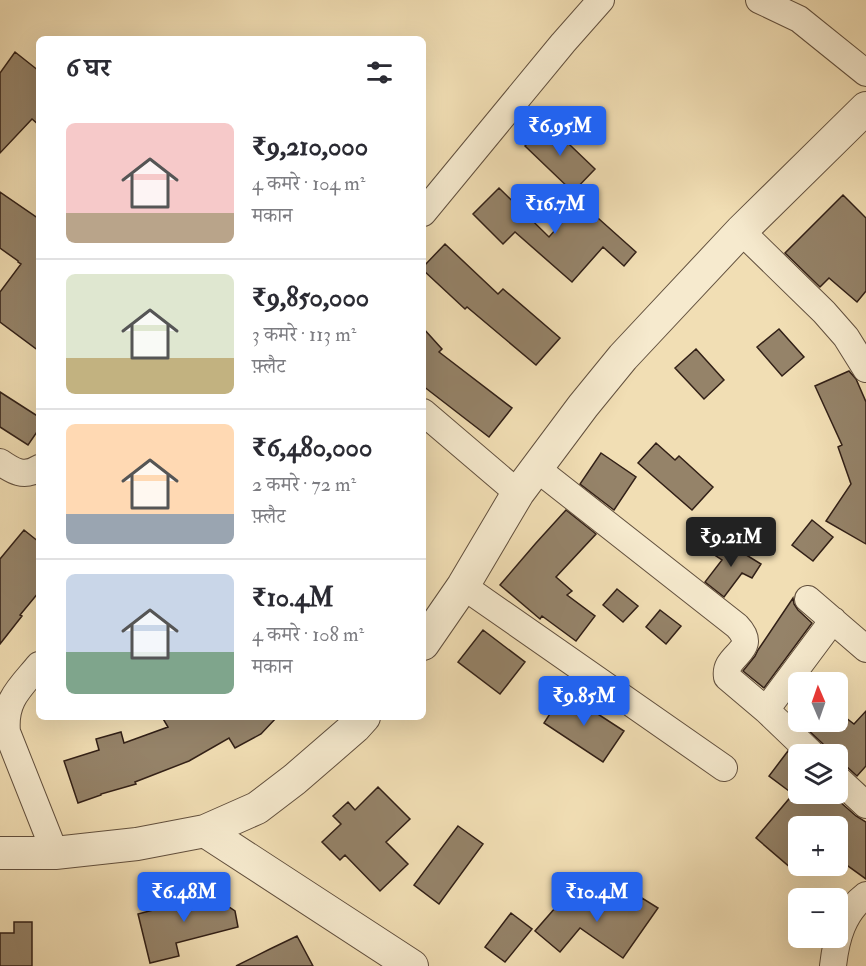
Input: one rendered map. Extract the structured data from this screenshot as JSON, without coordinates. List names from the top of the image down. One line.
{"north":"top","page":{"heading":"6 घर","price":["₹6.95M","₹16.7M","₹9.21M","₹9.85M","₹6.48M","₹10.4M"],"list":[{"name":"₹9,210,000","note":"4 कमरे · 104 m² · मकान"},{"name":"₹9,850,000","note":"3 कमरे · 113 m² · फ़्लैट"},{"name":"₹6,480,000","note":"2 कमरे · 72 m² · फ़्लैट"},{"name":"₹10.4M","note":"4 कमरे · 108 m² · मकान"}],"map_buttons":["+","−"]}}
